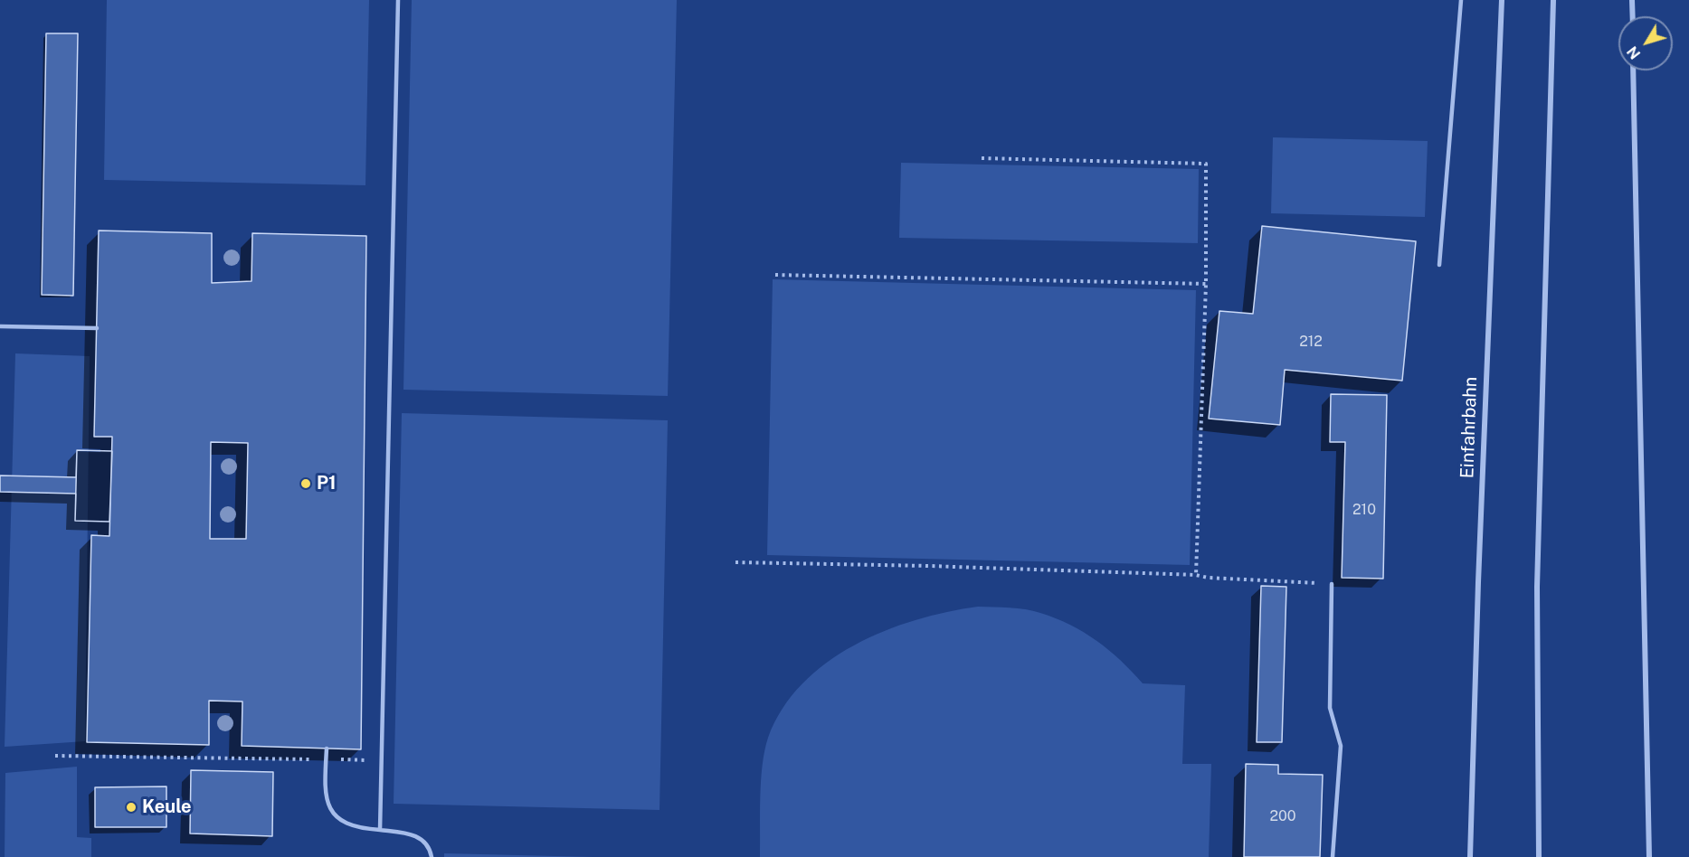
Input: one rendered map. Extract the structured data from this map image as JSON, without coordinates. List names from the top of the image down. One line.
{"streets":{"street":["Einfahrbahn"]},"places":["P1","Keule"],"house_numbers":["212","210","200"],"north":"bottom left"}
